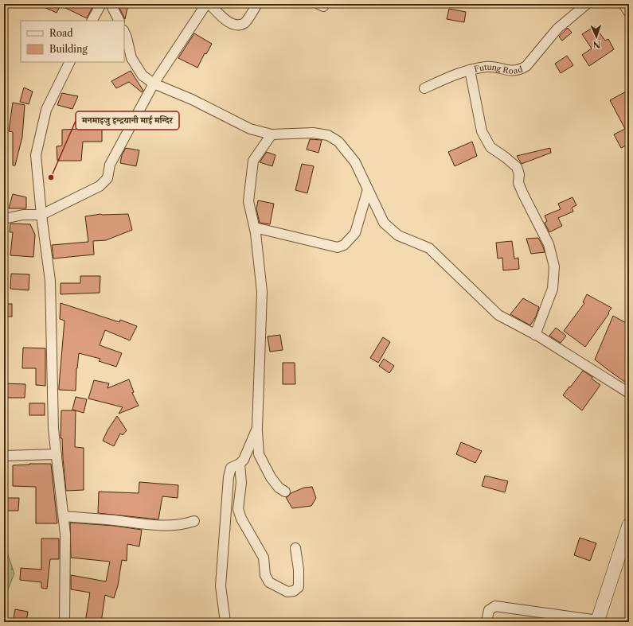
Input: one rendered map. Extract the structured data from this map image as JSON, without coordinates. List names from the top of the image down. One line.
{"streets":{"street":["Futung Road"]},"places":["मनमाइजु इन्द्रयानी माई मन्दिर"],"legend":["Road","Building"],"north":"bottom"}
